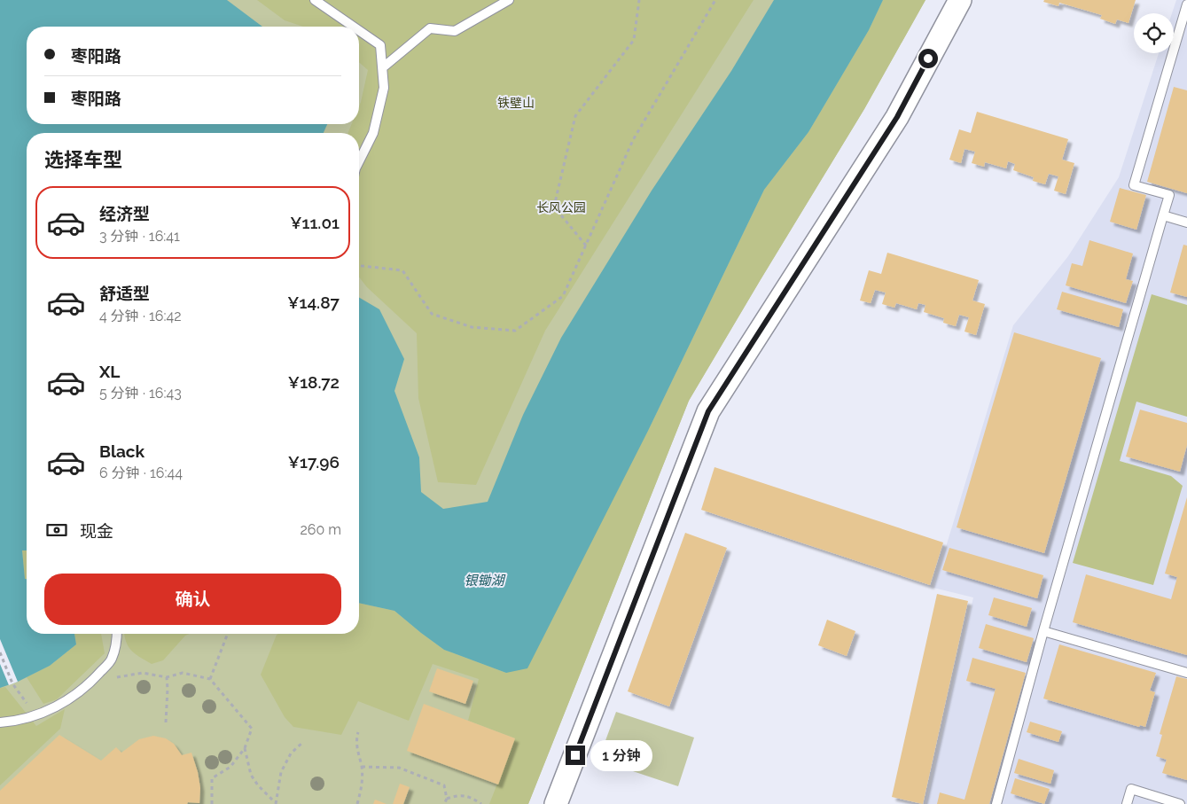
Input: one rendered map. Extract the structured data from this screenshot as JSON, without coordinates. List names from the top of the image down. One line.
{"water":["银锄湖"],"parks":["铁壁山","长风公园"],"page":{"banner":["枣阳路","枣阳路"],"heading":"选择车型","list":[{"name":"经济型","note":"3 分钟 · 16:41","value":"¥11.01"},{"name":"舒适型","note":"4 分钟 · 16:42","value":"¥14.87"},{"name":"XL","note":"5 分钟 · 16:43","value":"¥18.72"},{"name":"Black","note":"6 分钟 · 16:44","value":"¥17.96"}],"pay":["现金","260 m"],"buttons":"确认","bubble":"1 分钟"}}
